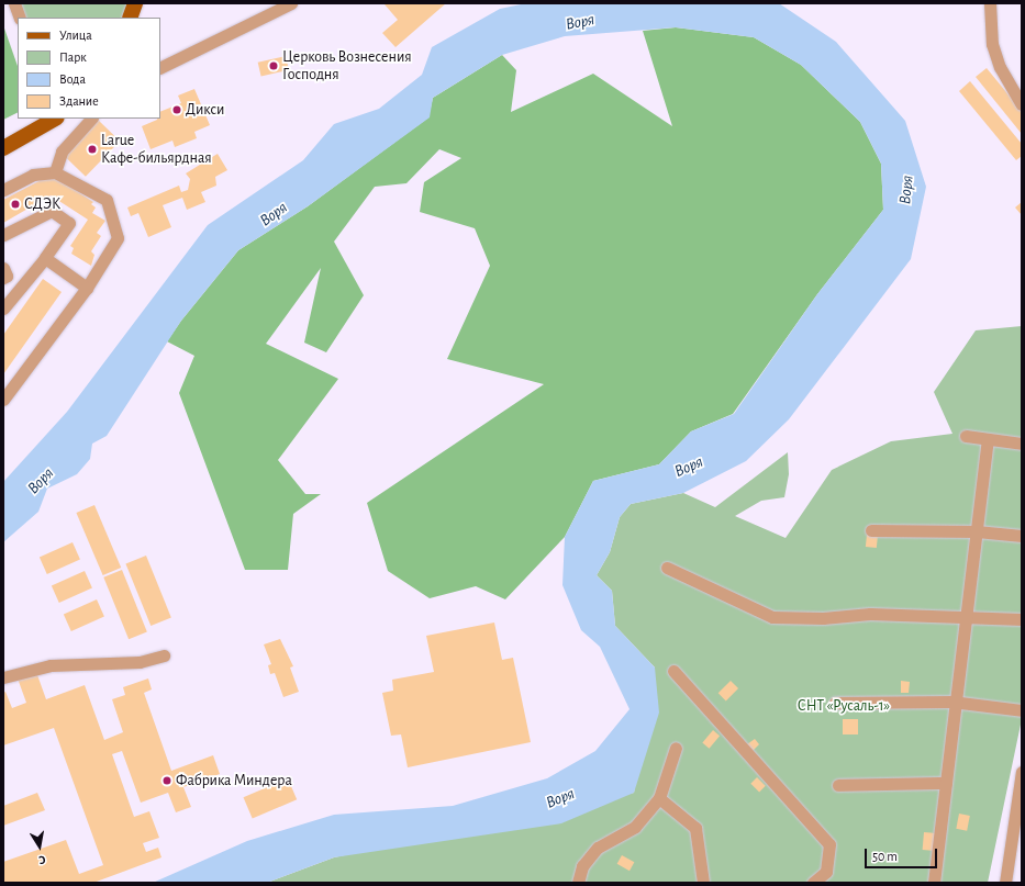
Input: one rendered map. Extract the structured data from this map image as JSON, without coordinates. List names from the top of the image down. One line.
{"water":["Воря"],"parks":["СНТ «Русаль-1»"],"places":["Церковь Вознесения Господня","Дикси","Larue Кафе-бильярдная","СДЭК","Фабрика Миндера"],"legend":["Улица","Парк","Вода","Здание"],"scale_bar":"50 m","north":"bottom"}
